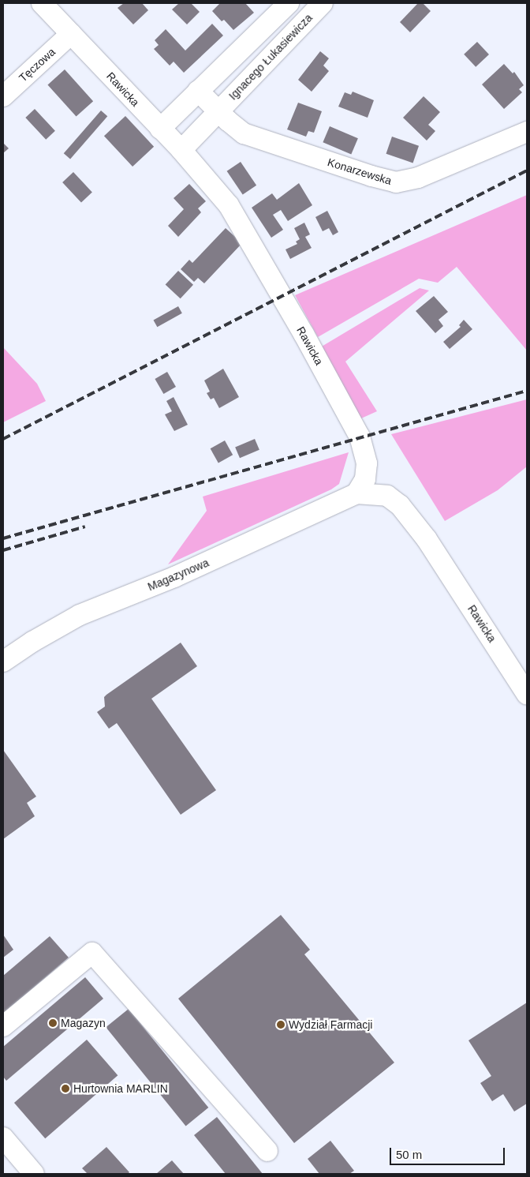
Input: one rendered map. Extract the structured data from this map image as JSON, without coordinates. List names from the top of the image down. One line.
{"streets":{"street":["Ignacego Łukasiewicza","Tęczowa","Rawicka","Konarzewska","Magazynowa"]},"crossings":[["Ignacego Łukasiewicza","Rawicka"],["Ignacego Łukasiewicza","Konarzewska"],["Tęczowa","Rawicka"],["Rawicka","Magazynowa"]],"places":["Magazyn","Wydział Farmacji","Hurtownia MARLIN"],"scale_bar":"50 m"}
